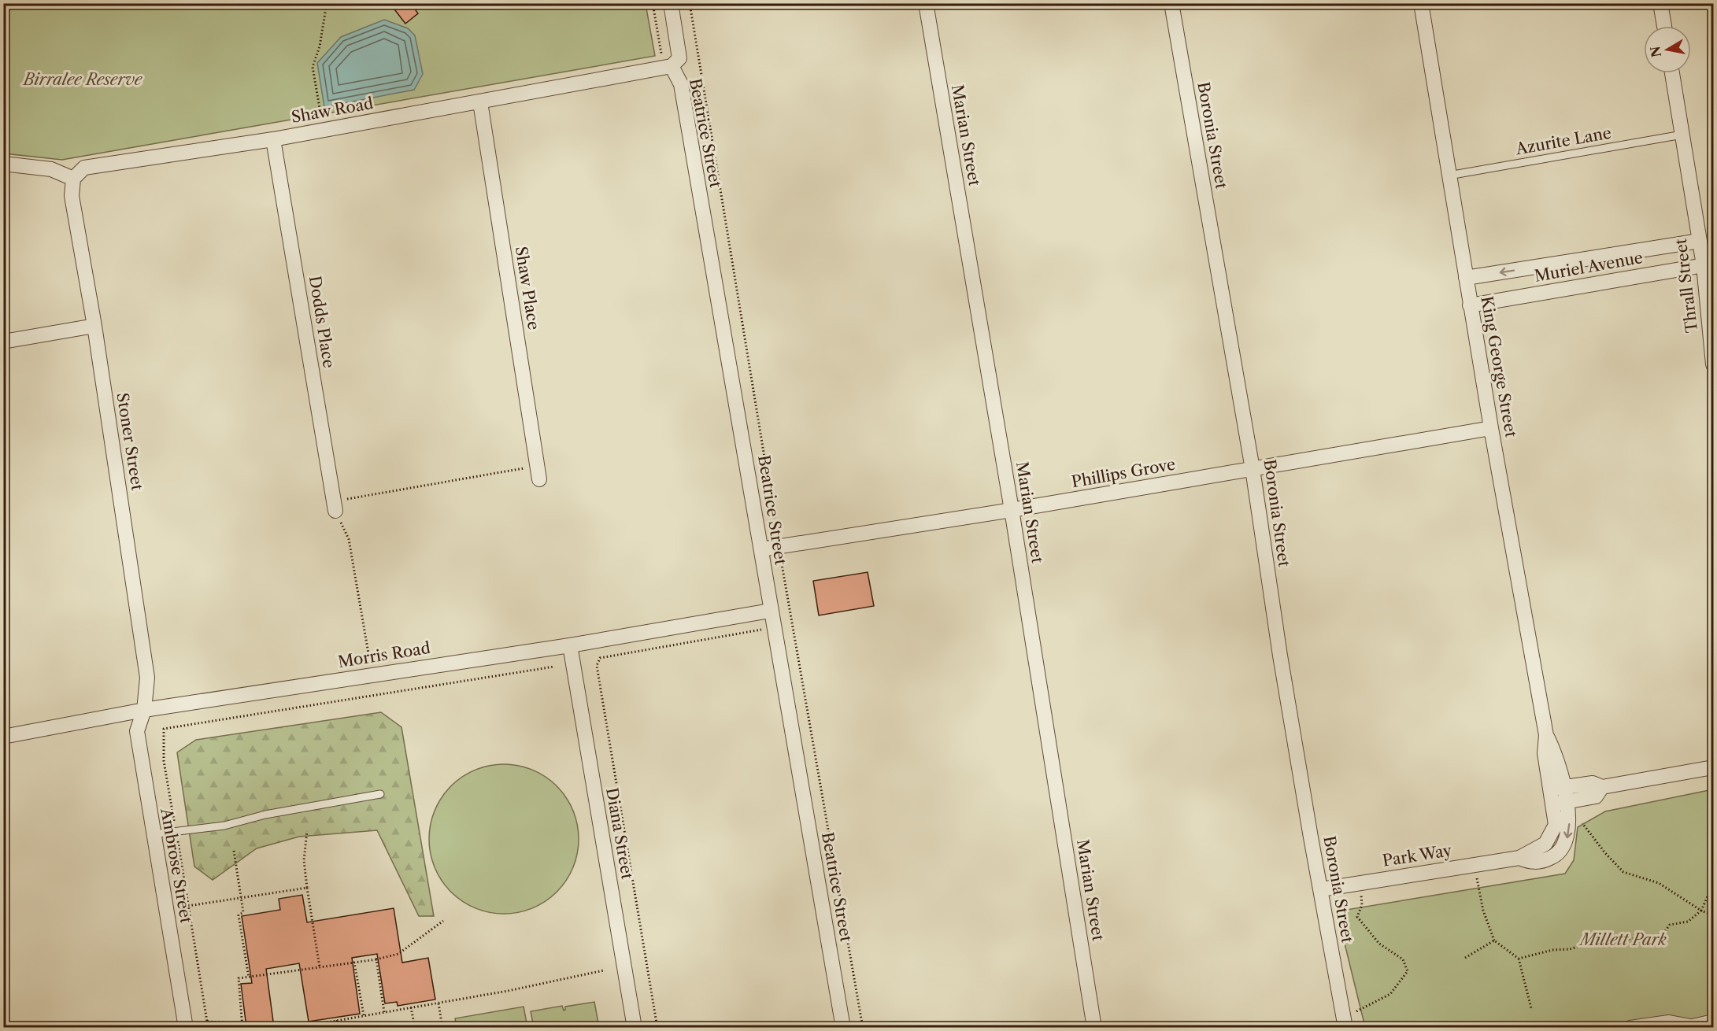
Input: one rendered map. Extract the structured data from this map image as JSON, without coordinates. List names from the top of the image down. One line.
{"streets":{"street":["Shaw Road","Beatrice Street","Marian Street","Boronia Street","Muriel Avenue","Thrall Street","Shaw Place","Dodds Place","King George Street","Stoner Street","Phillips Grove","Morris Road","Diana Street","Park Way","Ambrose Street"],"lane":["Azurite Lane"]},"crossings":[["Shaw Road","Beatrice Street"],["Shaw Road","Shaw Place"],["Shaw Road","Dodds Place"],["Shaw Road","Stoner Street"],["Beatrice Street","Phillips Grove"],["Beatrice Street","Morris Road"],["Marian Street","Phillips Grove"],["Boronia Street","Phillips Grove"],["Boronia Street","Park Way"],["Azurite Lane","Thrall Street"],["Azurite Lane","King George Street"],["Muriel Avenue","Thrall Street"],["Muriel Avenue","King George Street"],["King George Street","Phillips Grove"],["King George Street","Park Way"],["Stoner Street","Morris Road"],["Stoner Street","Ambrose Street"],["Morris Road","Diana Street"],["Morris Road","Ambrose Street"]],"parks":["Birralee Reserve","Millett Park"],"north":"left"}
